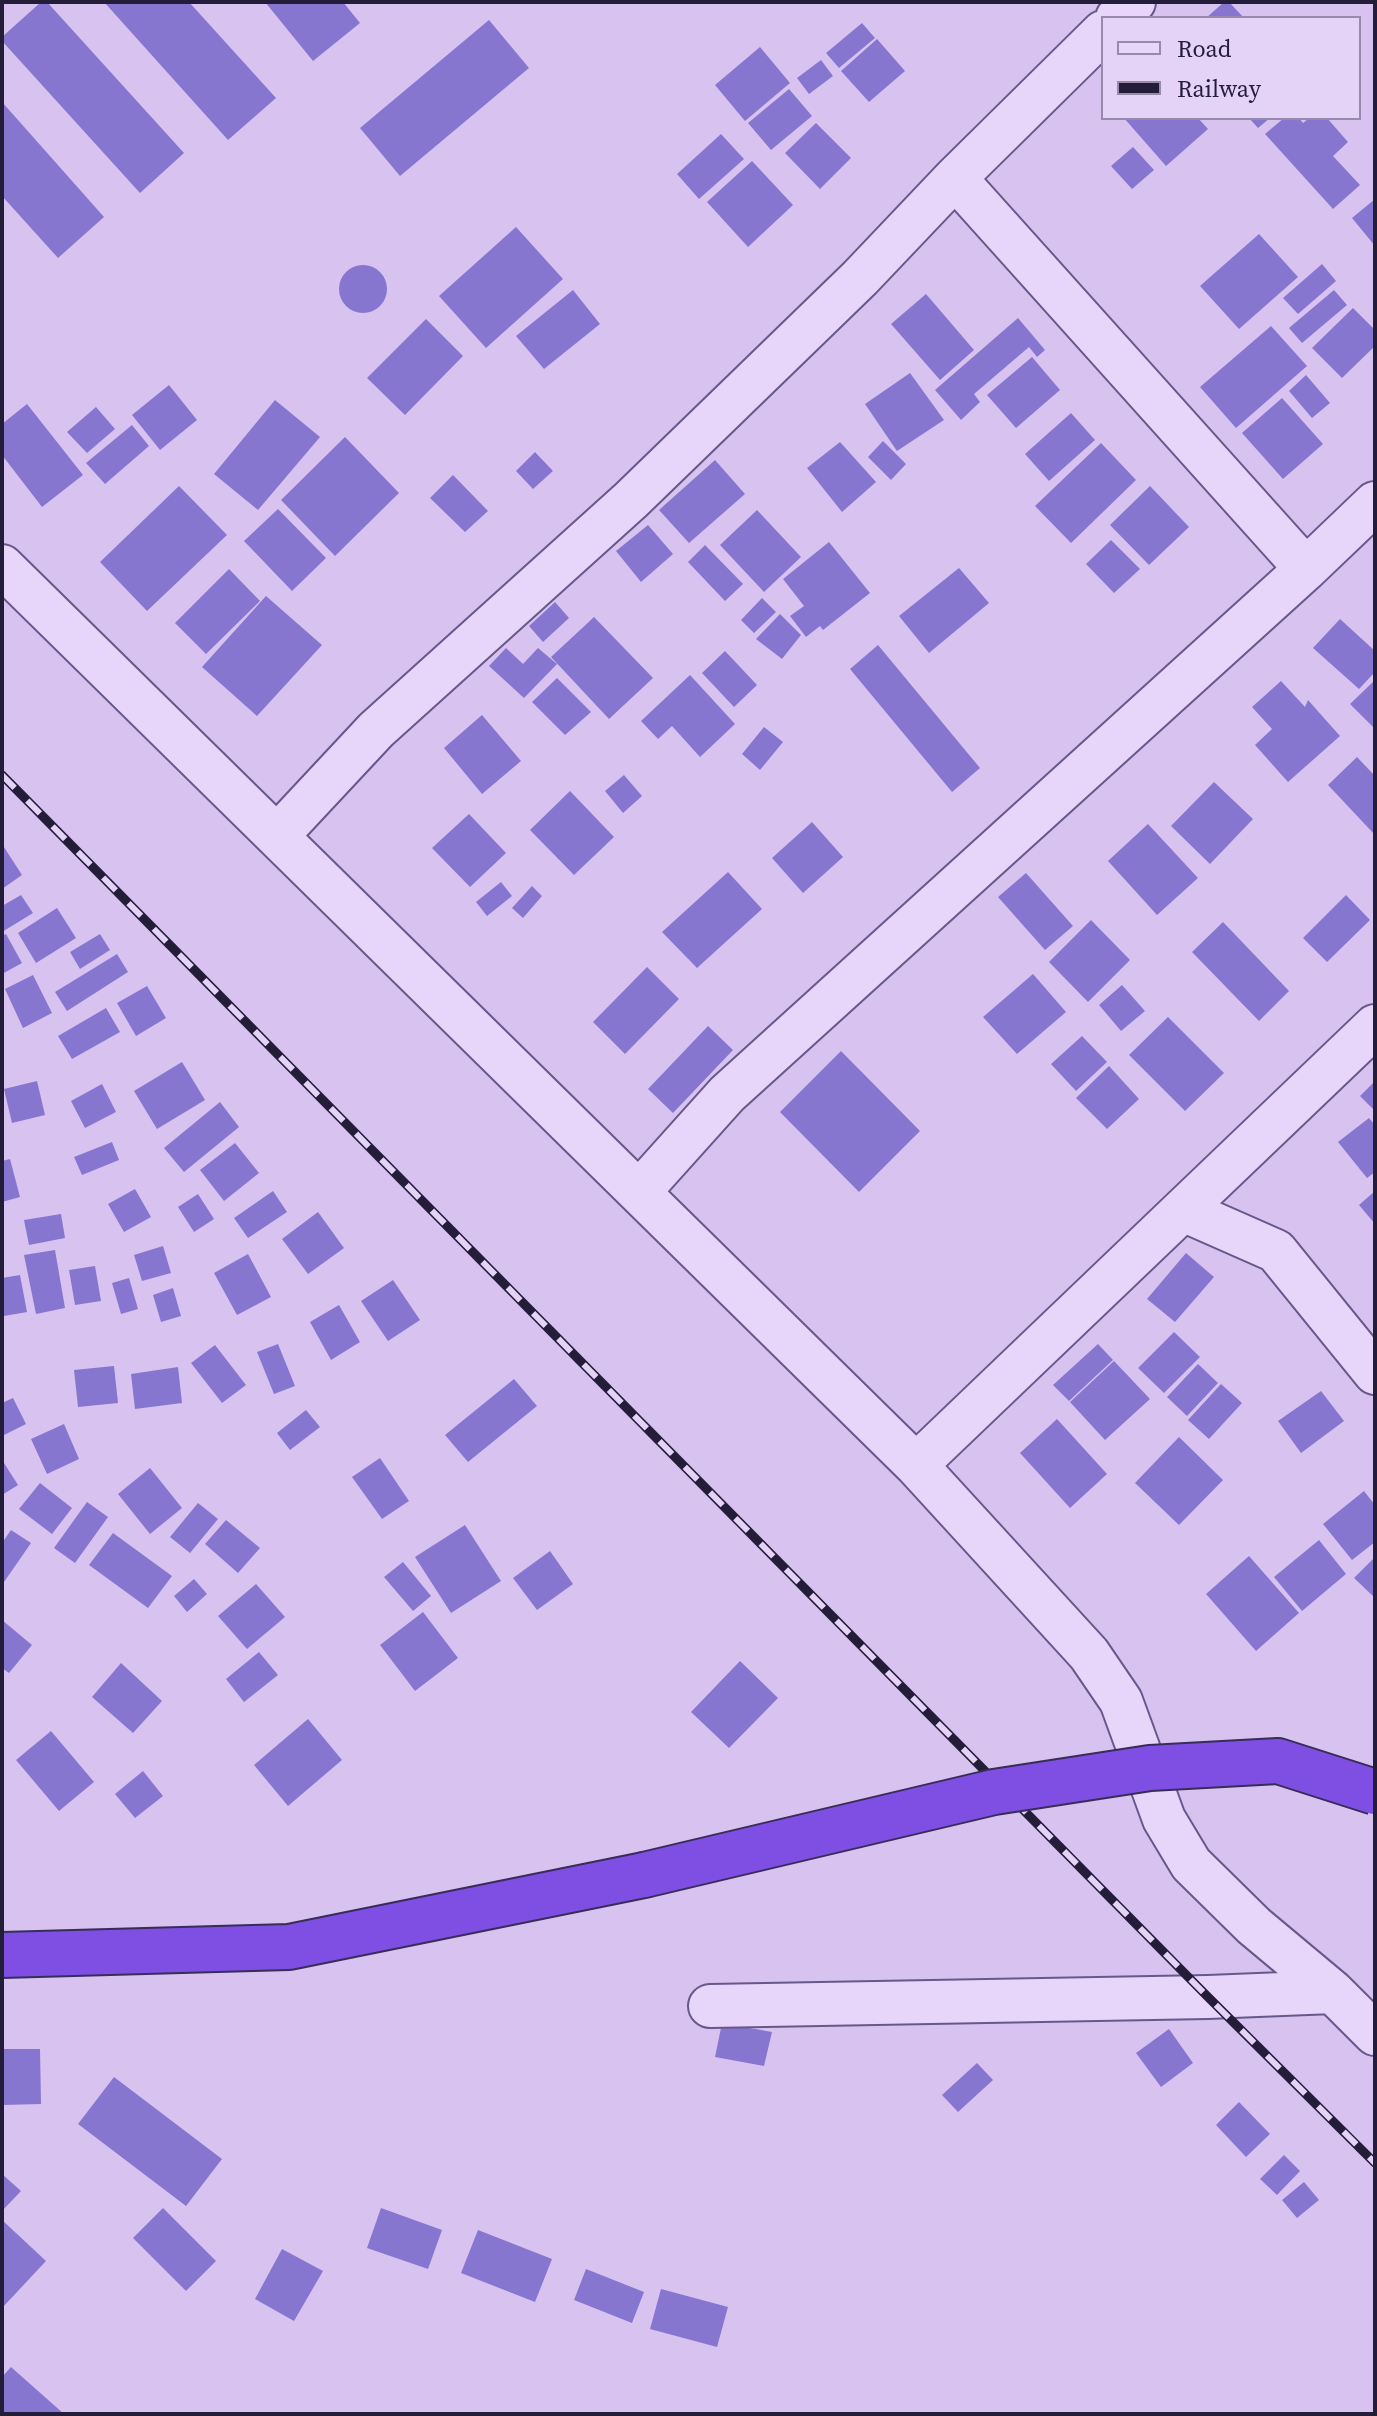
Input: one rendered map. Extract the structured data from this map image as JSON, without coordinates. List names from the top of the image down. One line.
{"legend":["Road","Railway"]}
